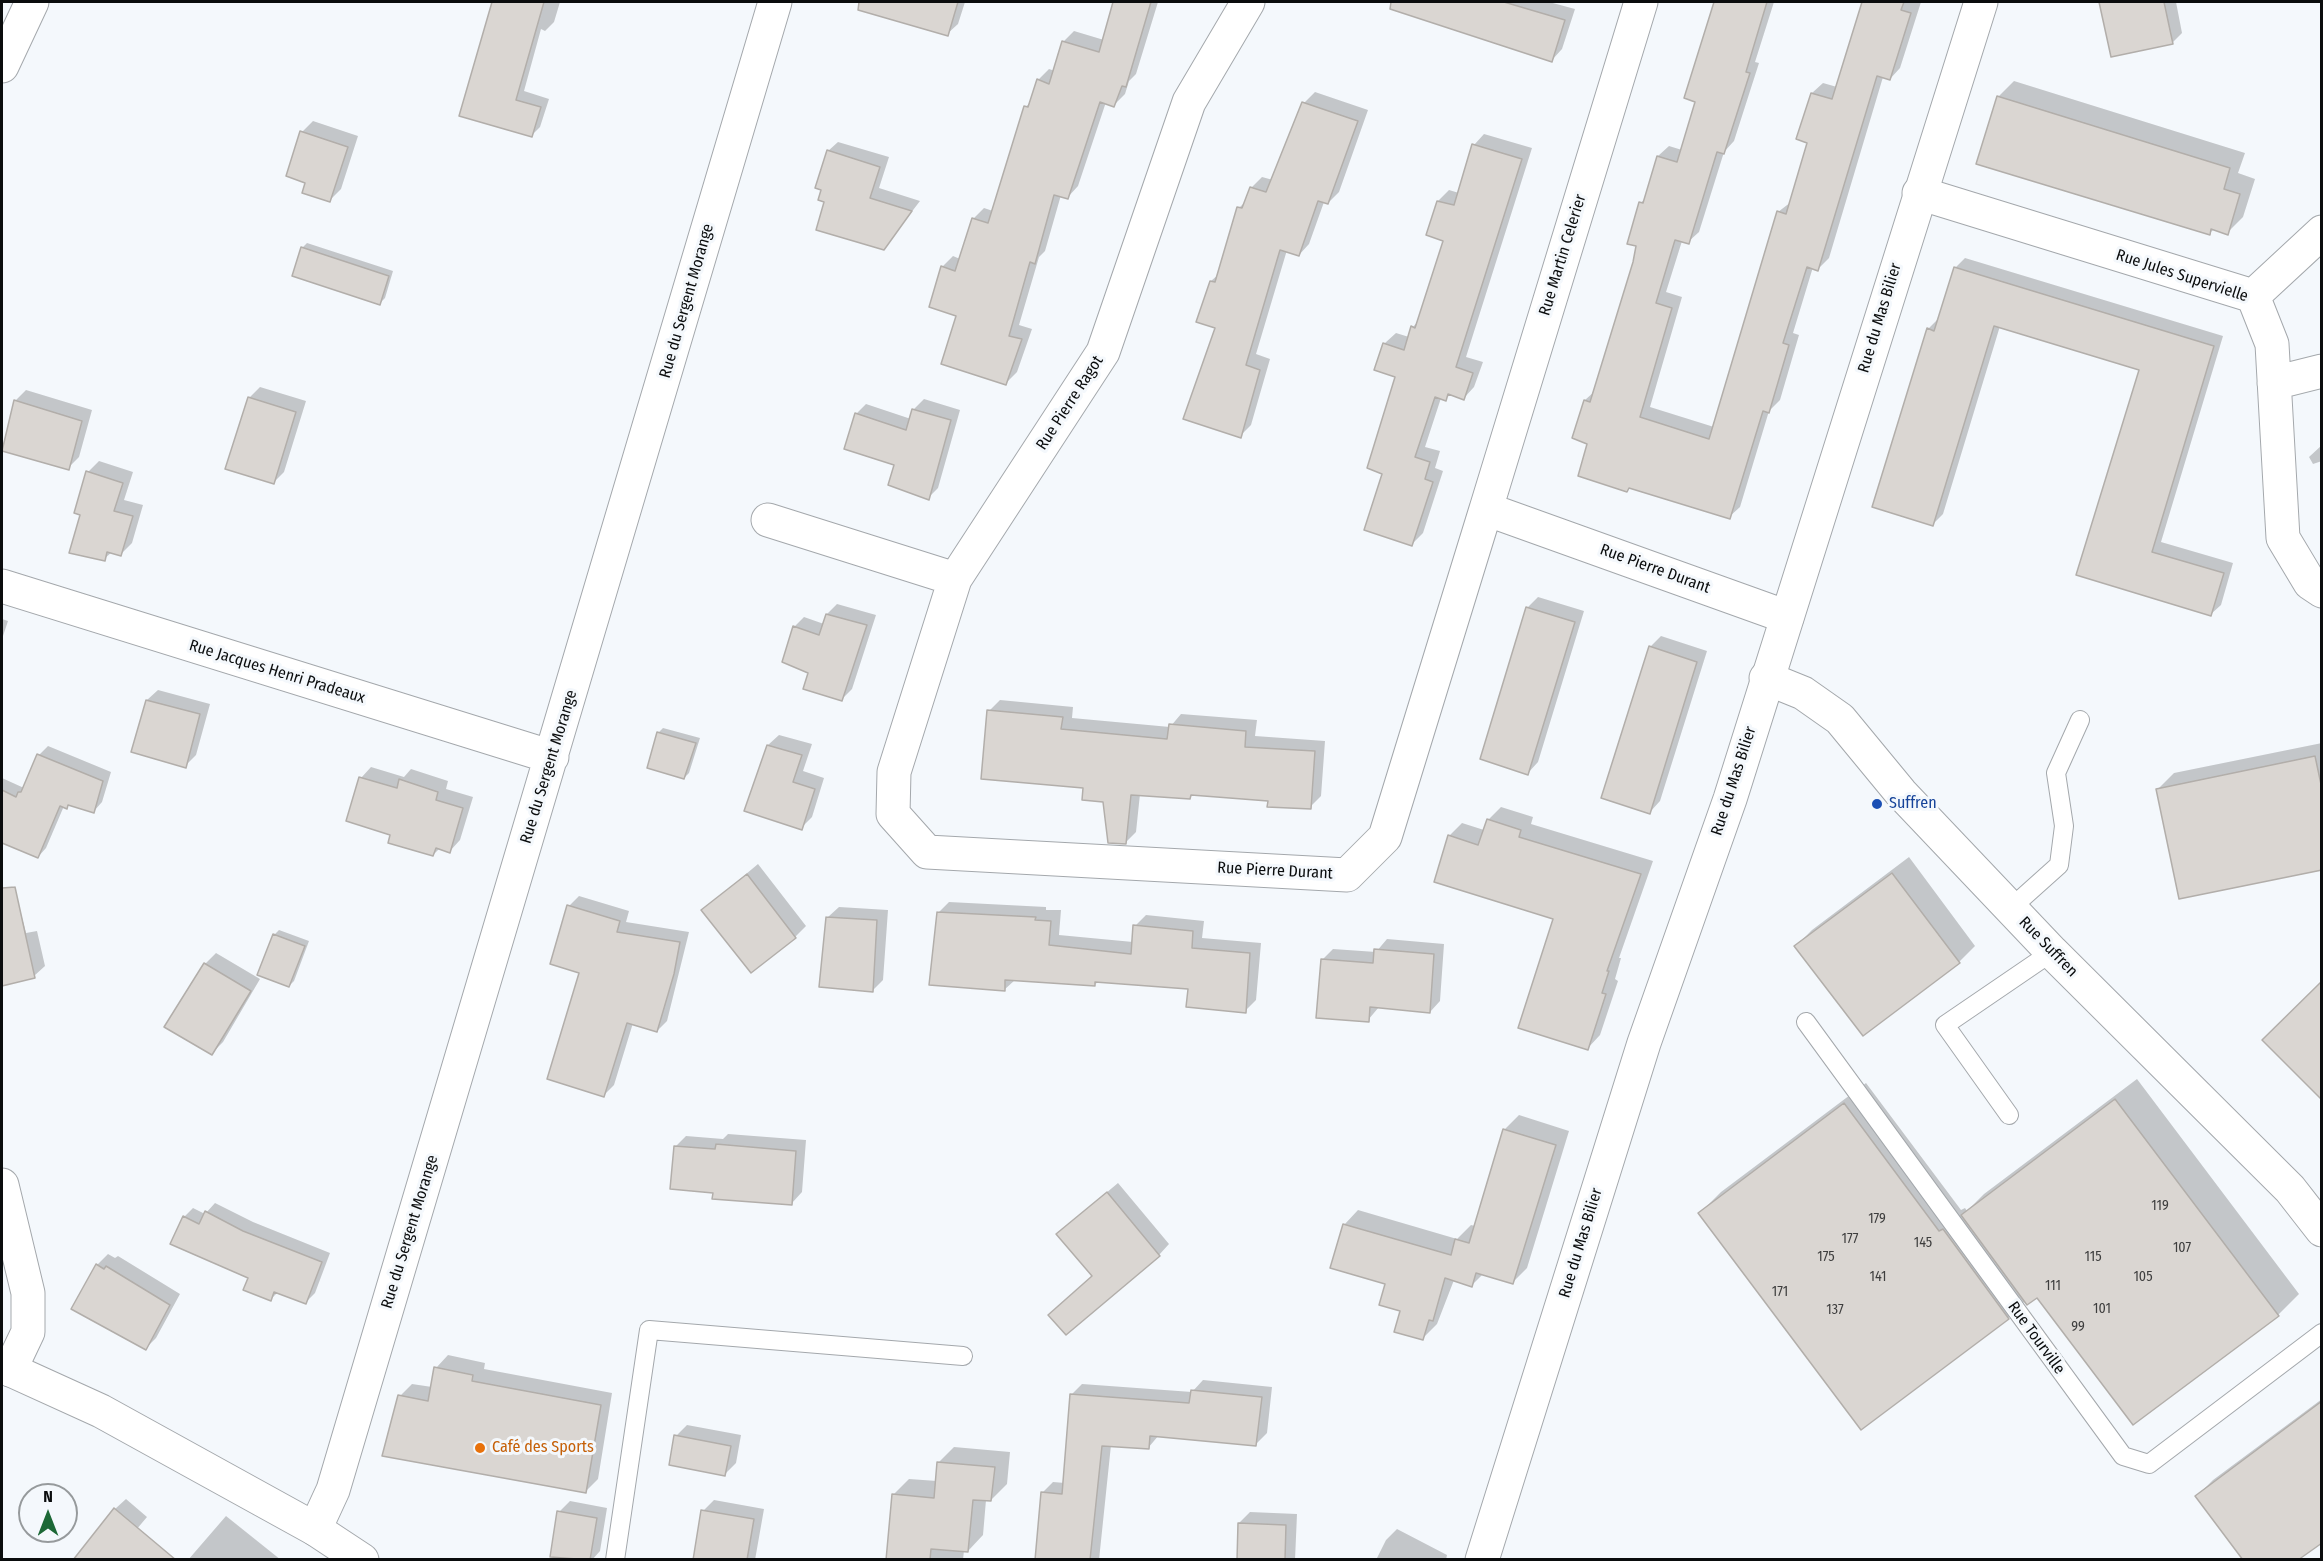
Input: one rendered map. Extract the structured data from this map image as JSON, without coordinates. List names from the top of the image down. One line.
{"streets":{"street":["Rue Martin Celerier","Rue Jules Supervielle","Rue du Sergent Morange","Rue du Mas Bilier","Rue Pierre Ragot","Rue Pierre Durant","Rue Jacques Henri Pradeaux","Rue Suffren"],"lane":["Rue Tourville"]},"crossings":[["Rue Martin Celerier","Rue Pierre Durant"],["Rue Jules Supervielle","Rue du Mas Bilier"],["Rue du Sergent Morange","Rue Jacques Henri Pradeaux"],["Rue du Mas Bilier","Rue Pierre Durant"],["Rue du Mas Bilier","Rue Suffren"],["Rue Pierre Ragot","Rue Pierre Durant"]],"places":["Suffren","Café des Sports"],"house_numbers":["119","179","177","145","107","175","115","141","105","111","171","101","137","99"],"north":"top"}
